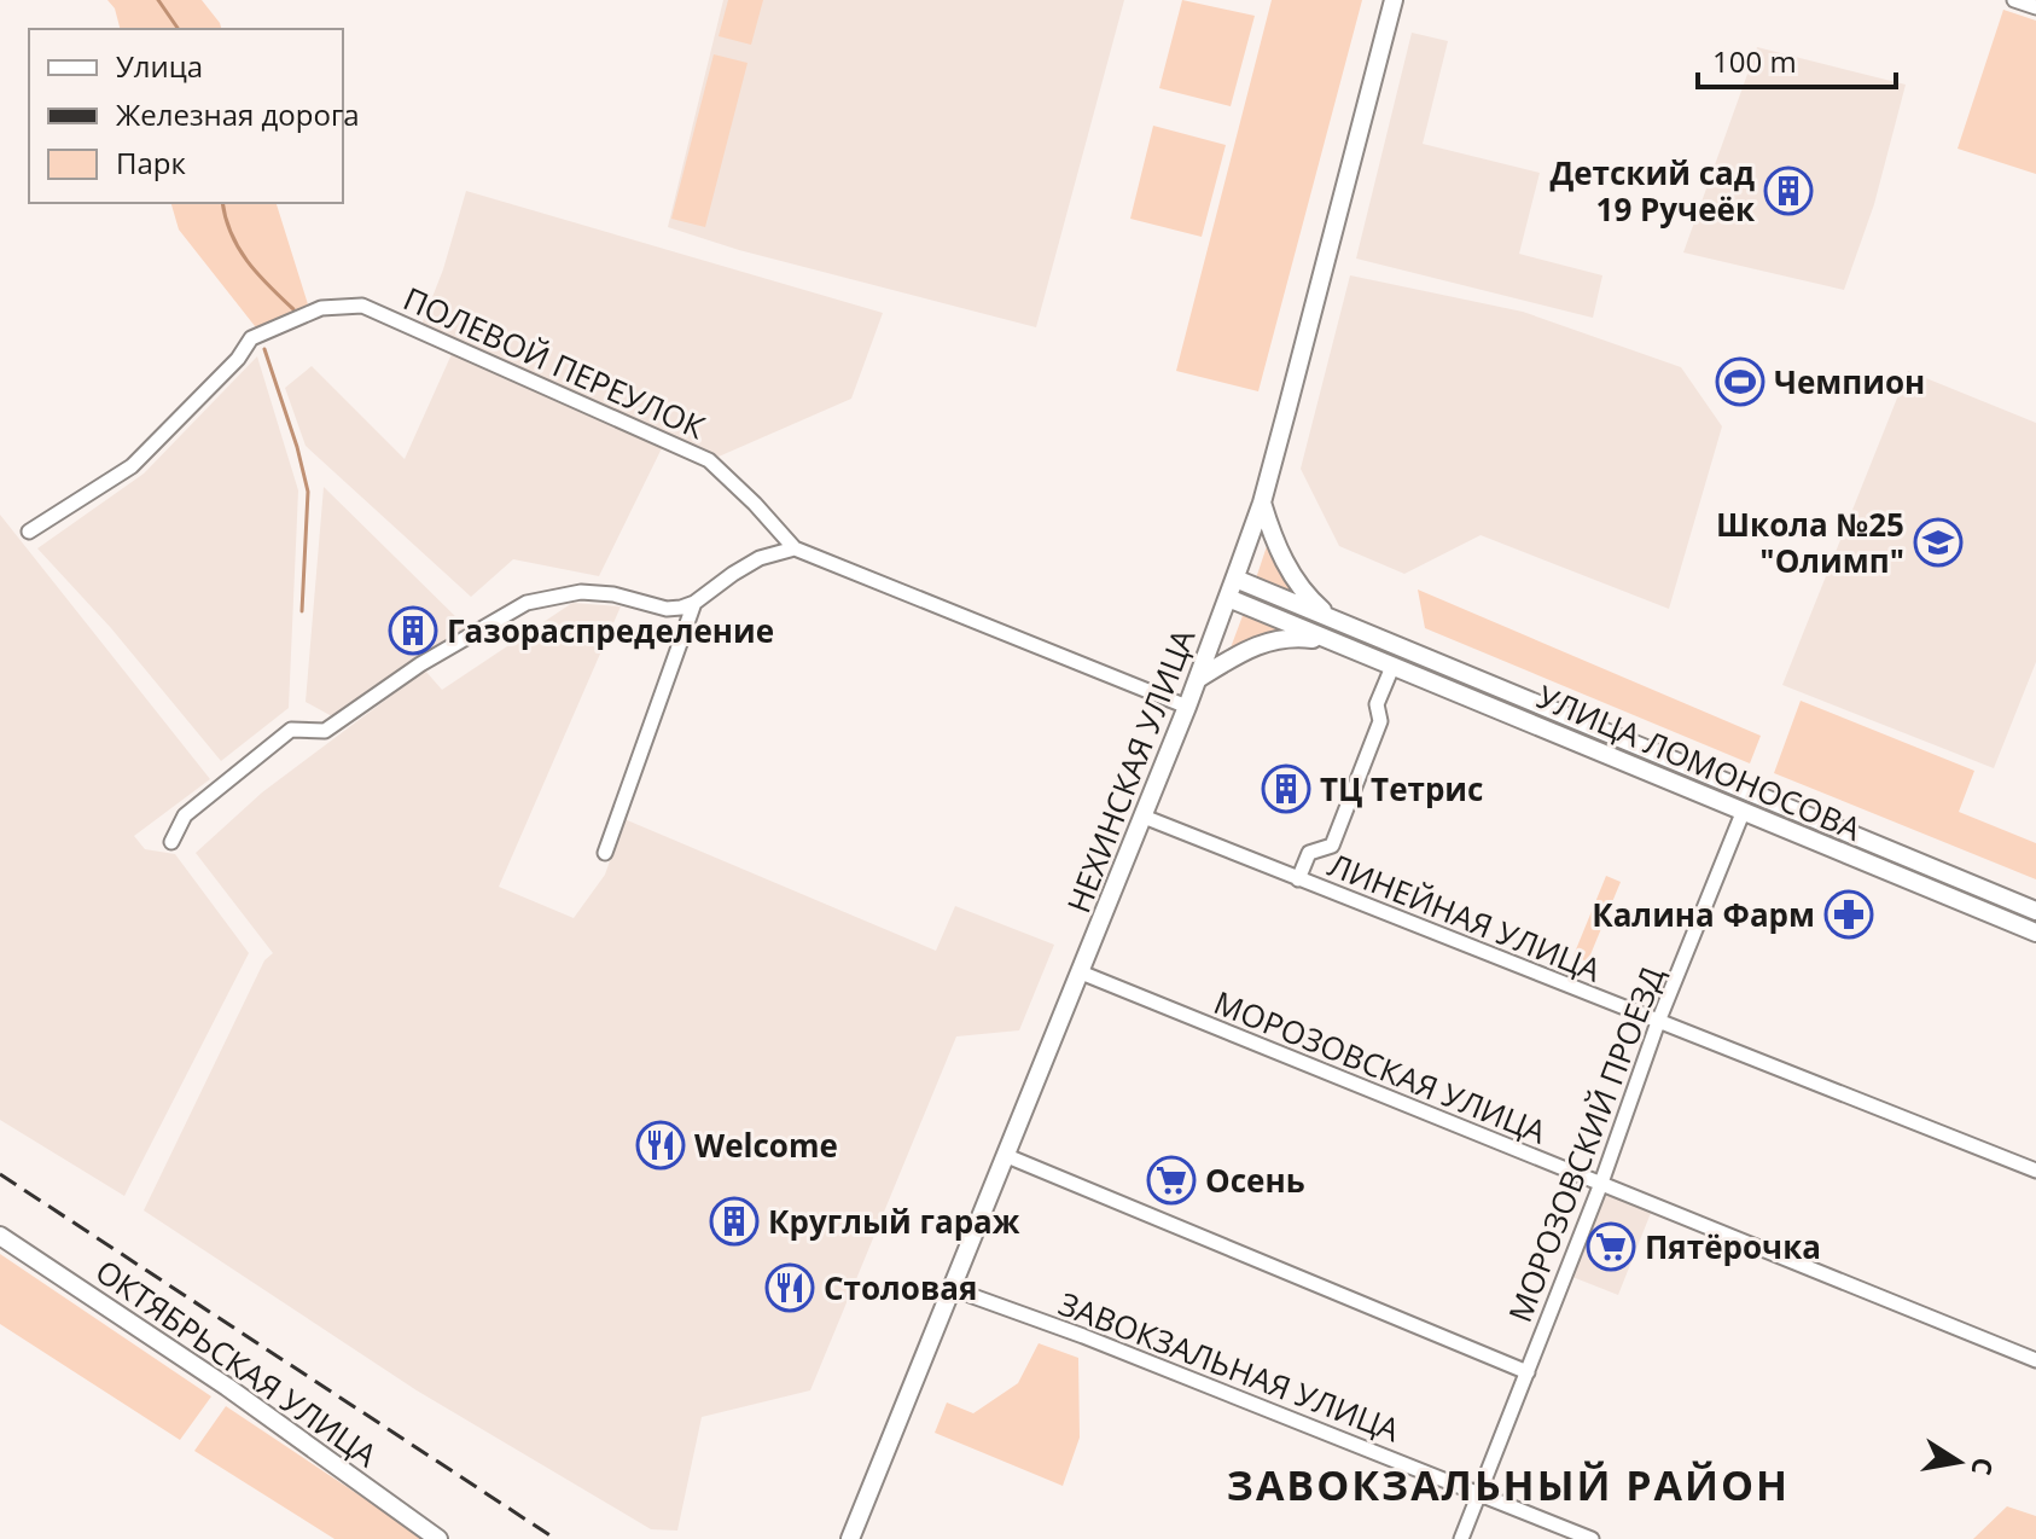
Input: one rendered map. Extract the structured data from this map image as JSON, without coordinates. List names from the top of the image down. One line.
{"streets":{"main road":["УЛИЦА ЛОМОНОСОВА","НЕХИНСКАЯ УЛИЦА","ОКТЯБРЬСКАЯ УЛИЦА"],"street":["ПОЛЕВОЙ ПЕРЕУЛОК","ЛИНЕЙНАЯ УЛИЦА","МОРОЗОВСКАЯ УЛИЦА","МОРОЗОВСКИЙ ПРОЕЗД","ЗАВОКЗАЛЬНАЯ УЛИЦА"]},"crossings":[["ПОЛЕВОЙ ПЕРЕУЛОК","НЕХИНСКАЯ УЛИЦА"],["УЛИЦА ЛОМОНОСОВА","НЕХИНСКАЯ УЛИЦА"],["УЛИЦА ЛОМОНОСОВА","МОРОЗОВСКИЙ ПРОЕЗД"],["НЕХИНСКАЯ УЛИЦА","ЛИНЕЙНАЯ УЛИЦА"],["НЕХИНСКАЯ УЛИЦА","МОРОЗОВСКАЯ УЛИЦА"],["НЕХИНСКАЯ УЛИЦА","ЗАВОКЗАЛЬНАЯ УЛИЦА"],["ЛИНЕЙНАЯ УЛИЦА","МОРОЗОВСКИЙ ПРОЕЗД"],["МОРОЗОВСКАЯ УЛИЦА","МОРОЗОВСКИЙ ПРОЕЗД"],["МОРОЗОВСКИЙ ПРОЕЗД","ЗАВОКЗАЛЬНАЯ УЛИЦА"]],"districts":["ЗАВОКЗАЛЬНЫЙ РАЙОН"],"places":{"building":["Детский сад 19 Ручеёк","Газораспределение","ТЦ Тетрис","Круглый гараж"],"sports":["Чемпион"],"school or university":["Школа №25 \"Олимп\""],"pharmacy":["Калина Фарм"],"restaurant":["Welcome","Столовая"],"supermarket":["Осень","Пятёрочка"]},"legend":["Улица","Железная дорога","Парк"],"scale_bar":"100 m","north":"right"}
